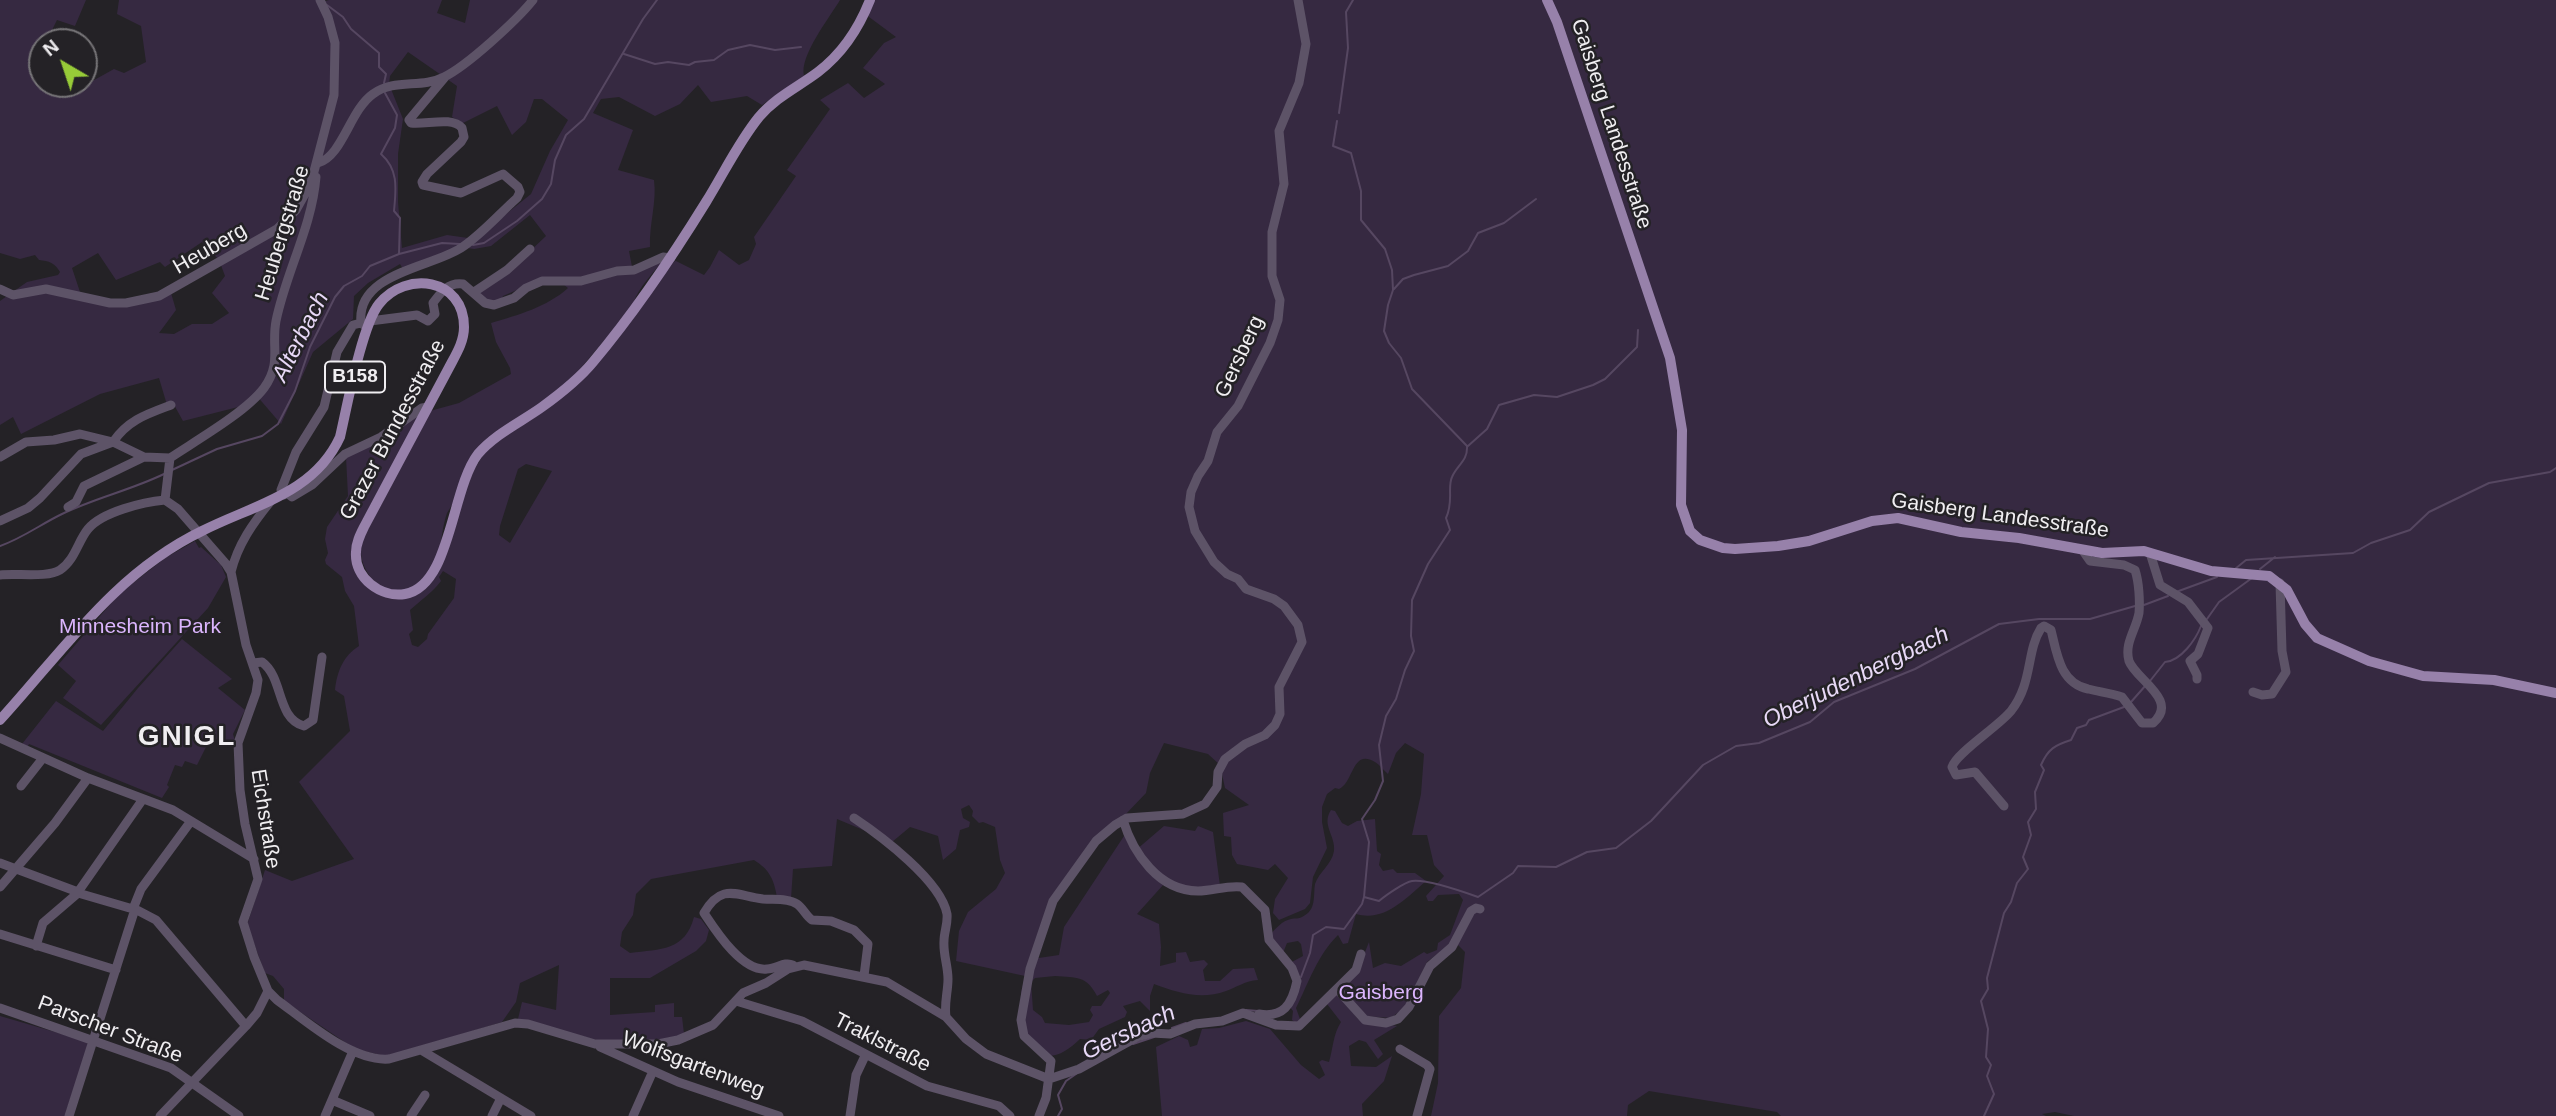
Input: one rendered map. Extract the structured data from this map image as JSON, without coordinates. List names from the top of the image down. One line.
{"streets":{"main road":["Gaisberg Landesstraße","B158","Grazer Bundesstraße"],"street":["Heubergstraße","Heuberg","Gersberg","Eichstraße","Parscher Straße","Traklstraße","Wolfsgartenweg"]},"crossings":[["Heubergstraße","Heuberg"],["B158","Grazer Bundesstraße"],["B158","Eichstraße"],["Grazer Bundesstraße","Eichstraße"]],"districts":["GNIGL"],"water":["Alterbach","Oberjudenbergbach","Gersbach"],"parks":["Minnesheim Park","Gaisberg"],"north":"top left"}
